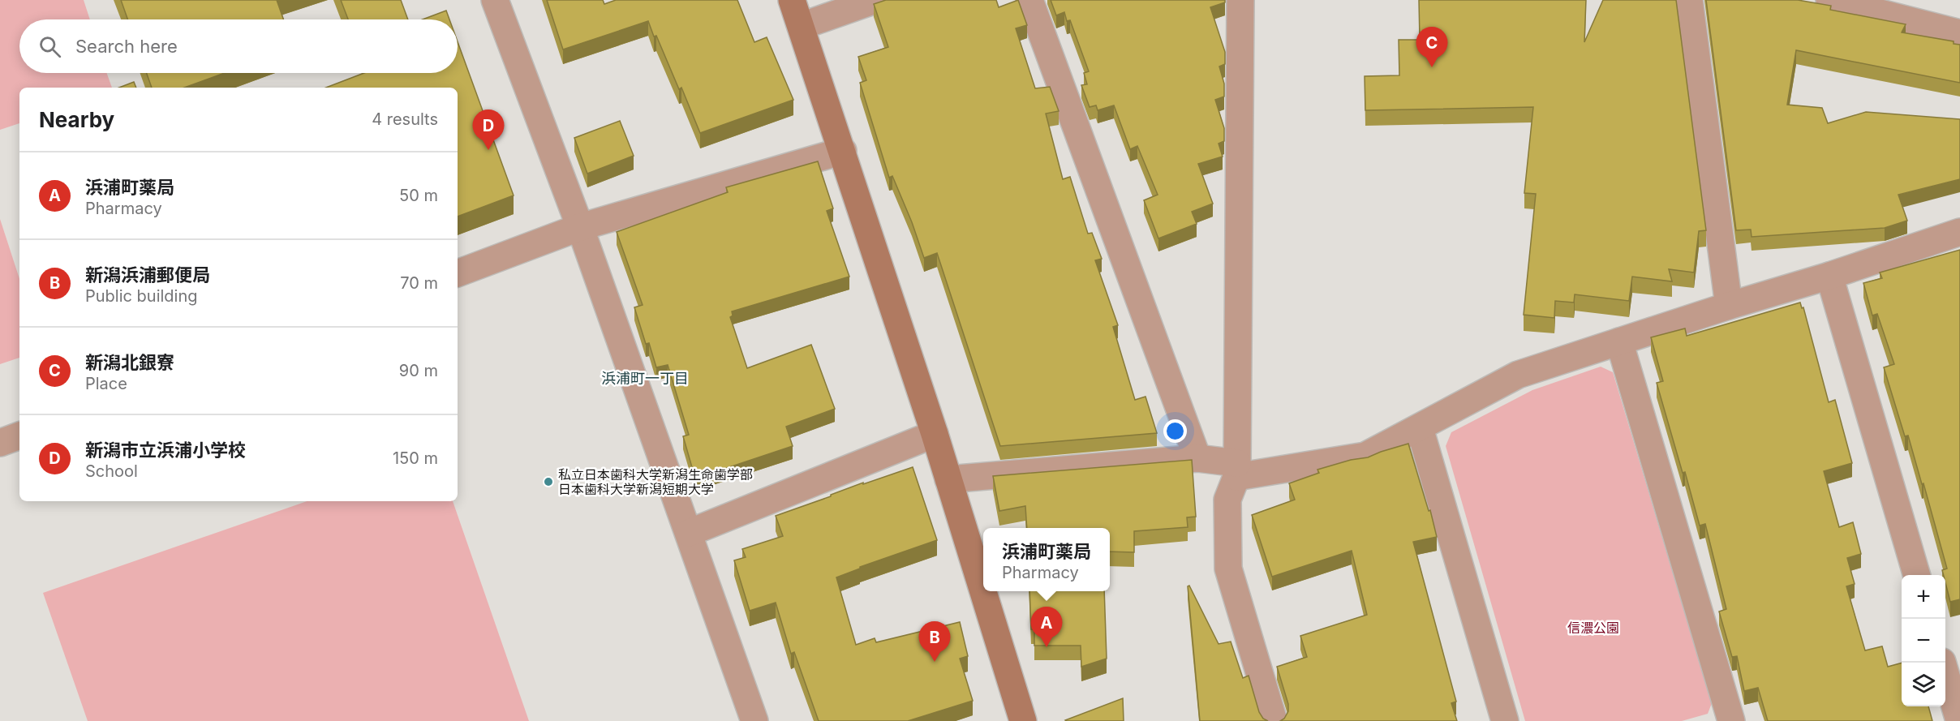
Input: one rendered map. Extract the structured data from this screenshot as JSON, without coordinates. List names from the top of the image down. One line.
{"districts":["浜浦町一丁目"],"parks":["信濃公園"],"places":["私立日本歯科大学新潟生命歯学部 日本歯科大学新潟短期大学"],"page":{"search":"Search here","pins":["C","D","A","B"],"heading":["Nearby","4 results"],"list":[{"mark":"A","name":"浜浦町薬局","note":"Pharmacy","value":"50 m"},{"mark":"B","name":"新潟浜浦郵便局","note":"Public building","value":"70 m"},{"mark":"C","name":"新潟北銀寮","note":"Place","value":"90 m"},{"mark":"D","name":"新潟市立浜浦小学校","note":"School","value":"150 m"}],"popup":["浜浦町薬局","Pharmacy"],"map_buttons":["+","−"]}}
